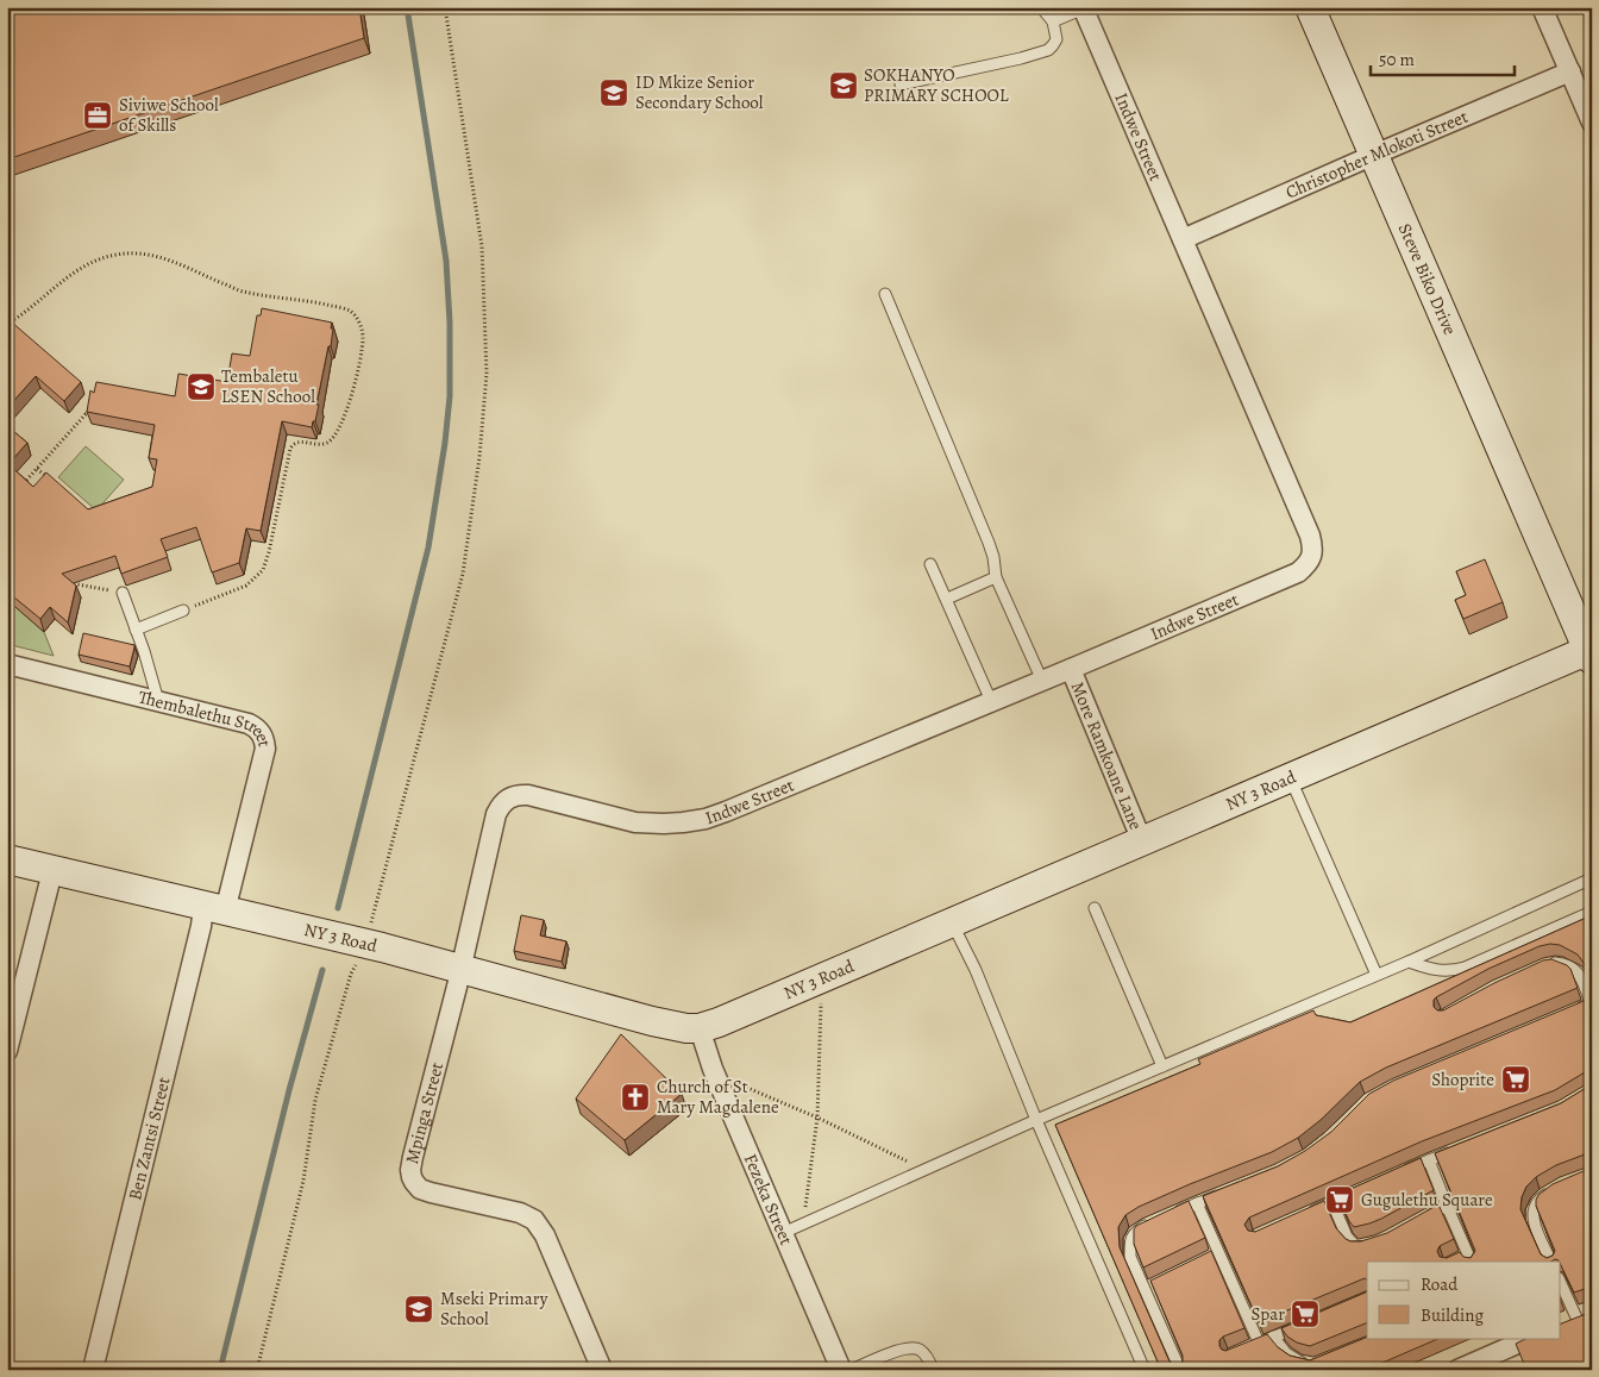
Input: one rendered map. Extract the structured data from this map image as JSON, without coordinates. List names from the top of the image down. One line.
{"streets":{"street":["Indwe Street","Christopher Mlokoti Street","Steve Biko Drive","Thembalethu Street","More Ramkoane Lane","NY 3 Road","Mpinga Street","Ben Zantsi Street","Fezeka Street"]},"crossings":[["Indwe Street","Christopher Mlokoti Street"],["Indwe Street","More Ramkoane Lane"],["Indwe Street","Mpinga Street"],["Christopher Mlokoti Street","Steve Biko Drive"],["Steve Biko Drive","NY 3 Road"],["Thembalethu Street","NY 3 Road"],["Thembalethu Street","Ben Zantsi Street"],["More Ramkoane Lane","NY 3 Road"],["NY 3 Road","Mpinga Street"],["NY 3 Road","Ben Zantsi Street"],["NY 3 Road","Fezeka Street"]],"places":{"school or university":["SOKHANYO PRIMARY SCHOOL","ID Mkize Senior Secondary School","Tembaletu LSEN School","Mseki Primary School"],"office":["Siviwe School of Skills"],"supermarket":["Shoprite","Gugulethu Square","Spar"],"church":["Church of St Mary Magdalene"]},"legend":["Road","Building"],"scale_bar":"50 m"}
